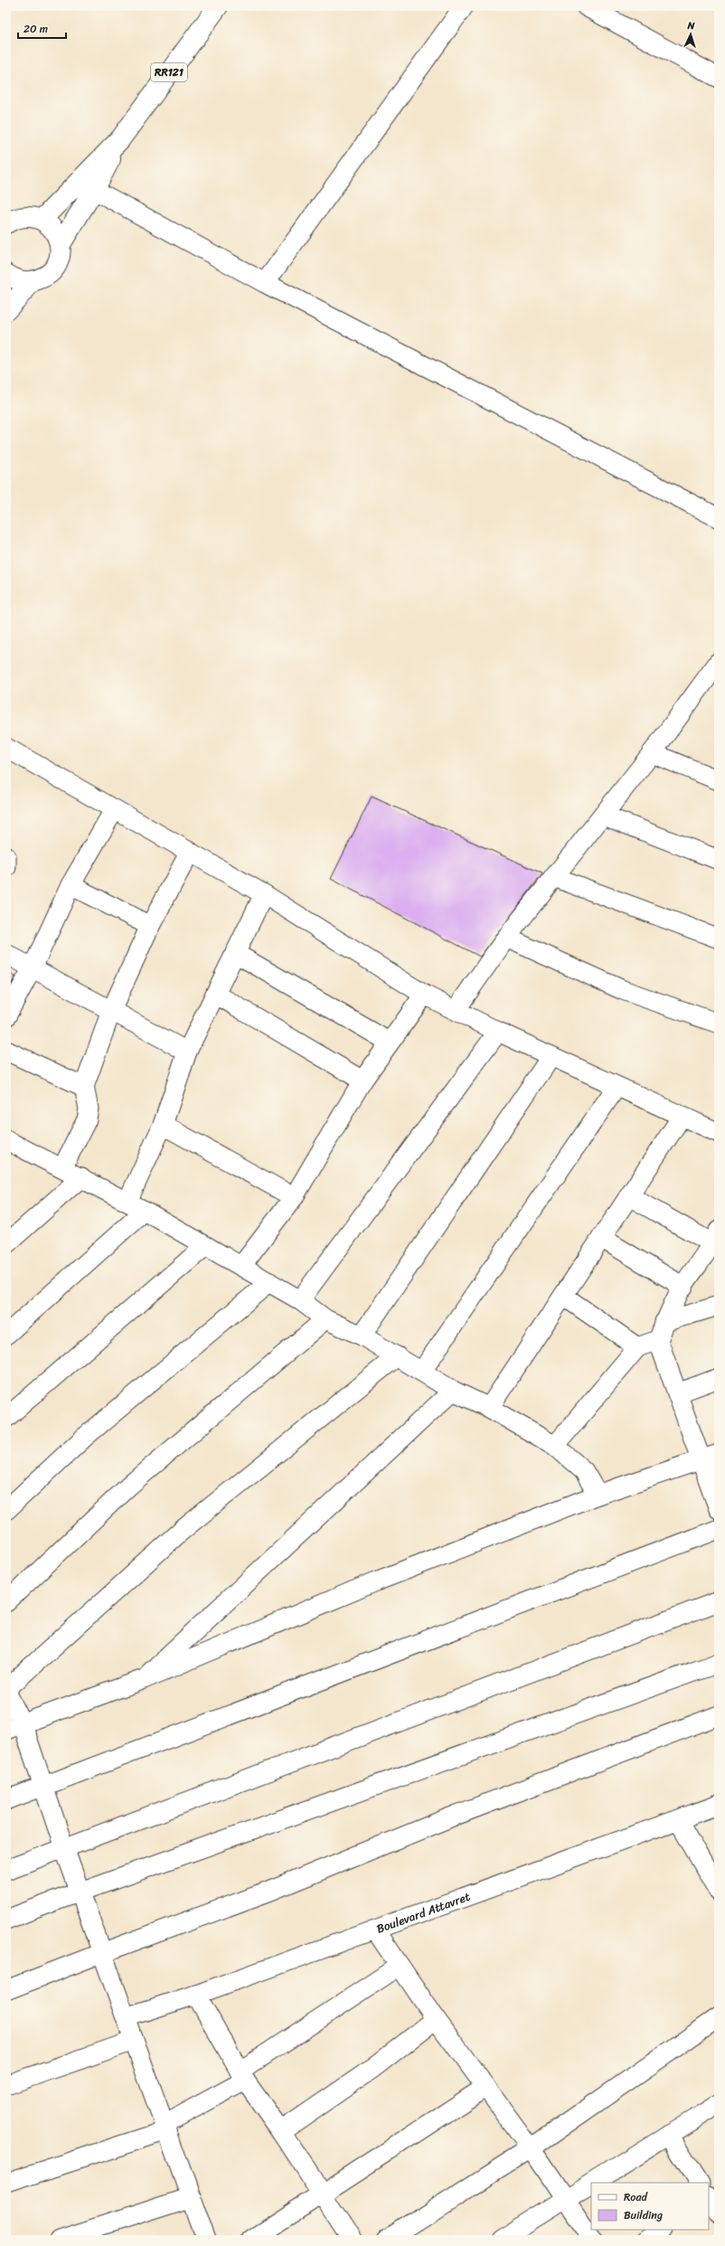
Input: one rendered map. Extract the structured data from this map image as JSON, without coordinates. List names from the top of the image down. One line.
{"streets":{"main road":["RR121"],"street":["Boulevard Attavret"]},"legend":["Road","Building"],"scale_bar":"20 m","north":"top"}
